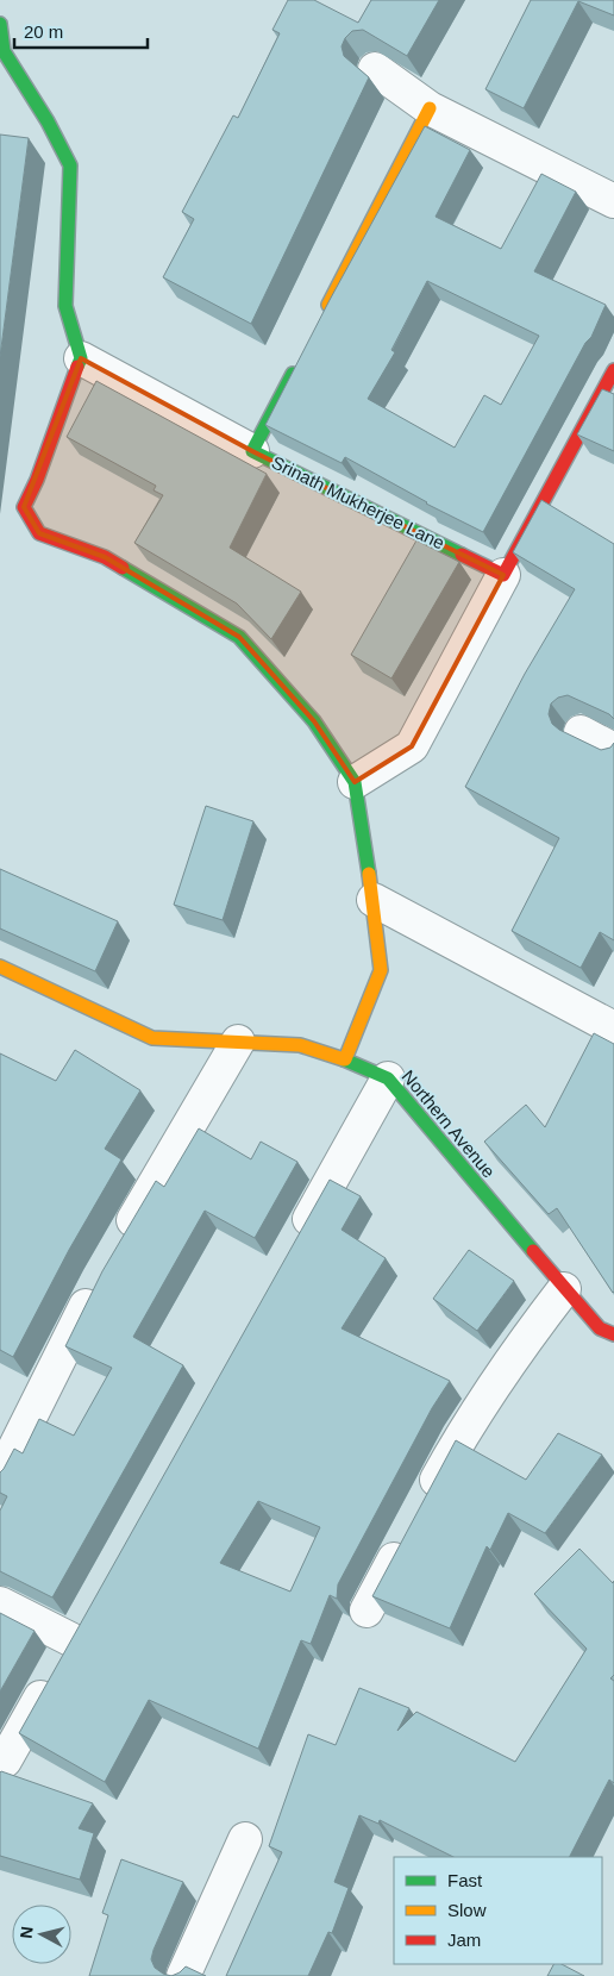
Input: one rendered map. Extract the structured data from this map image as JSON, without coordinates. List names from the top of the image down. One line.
{"streets":{"street":["Srinath Mukherjee Lane","Northern Avenue"]},"legend":["Fast","Slow","Jam"],"scale_bar":"20 m","north":"left"}
